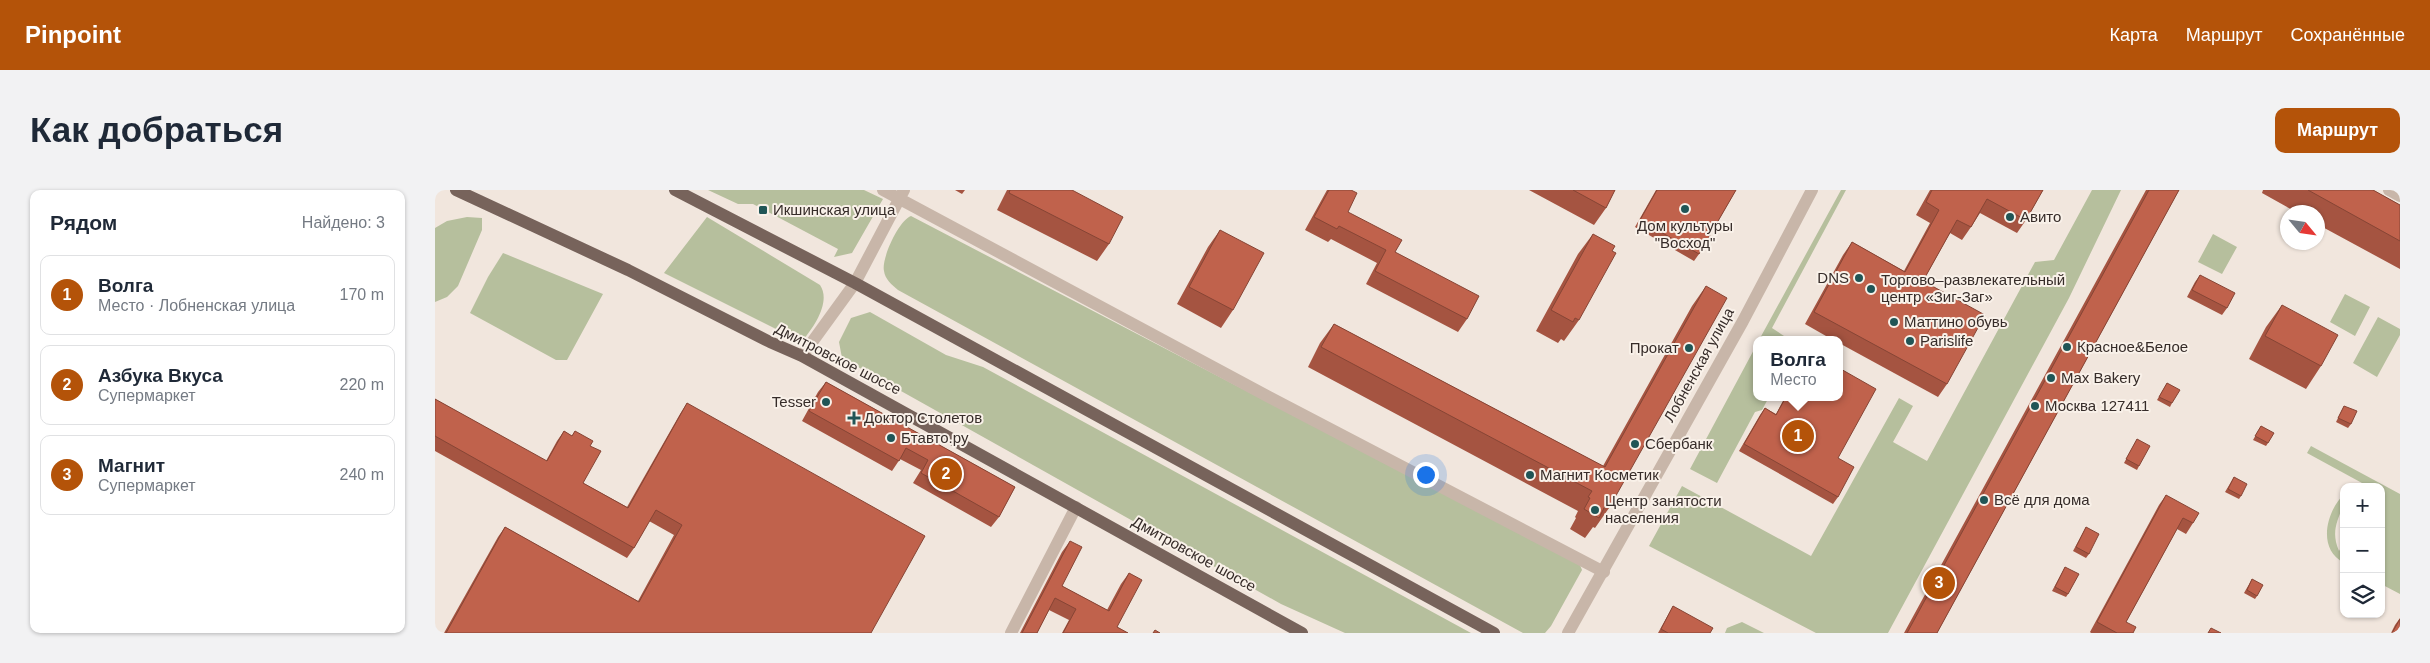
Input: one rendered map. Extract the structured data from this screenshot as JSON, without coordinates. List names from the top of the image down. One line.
{"streets":{"main road":["Дмитровское шоссе"],"street":["Лобненская улица"]},"places":{"other":["Дом культуры \"Восход\"","Авито","DNS","Торгово–развлекательный центр «Зиг-Заг»","Маттино обувь","Parislife","Красное&Белое","Прокат","Max Bakery","Tesser","Москва 127411","Бтавто.ру","Сбербанк","Магнит Косметик","Всё для дома","Центр занятости населения"],"transit":["Икшинская улица"],"health":["Доктор Столетов"]},"north":"bottom right","page":{"header":"Pinpoint","nav":["Карта","Маршрут","Сохранённые"],"buttons":"Маршрут","title":"Как добраться","heading":["Рядом","Найдено: 3"],"list":[{"mark":"1","name":"Волга","note":"Место · Лобненская улица","value":"170 m"},{"mark":"2","name":"Азбука Вкуса","note":"Супермаркет","value":"220 m"},{"mark":"3","name":"Магнит","note":"Супермаркет","value":"240 m"}],"popup":["Волга","Место"],"pins":["1","2","3"],"map_buttons":["+","−"]}}
